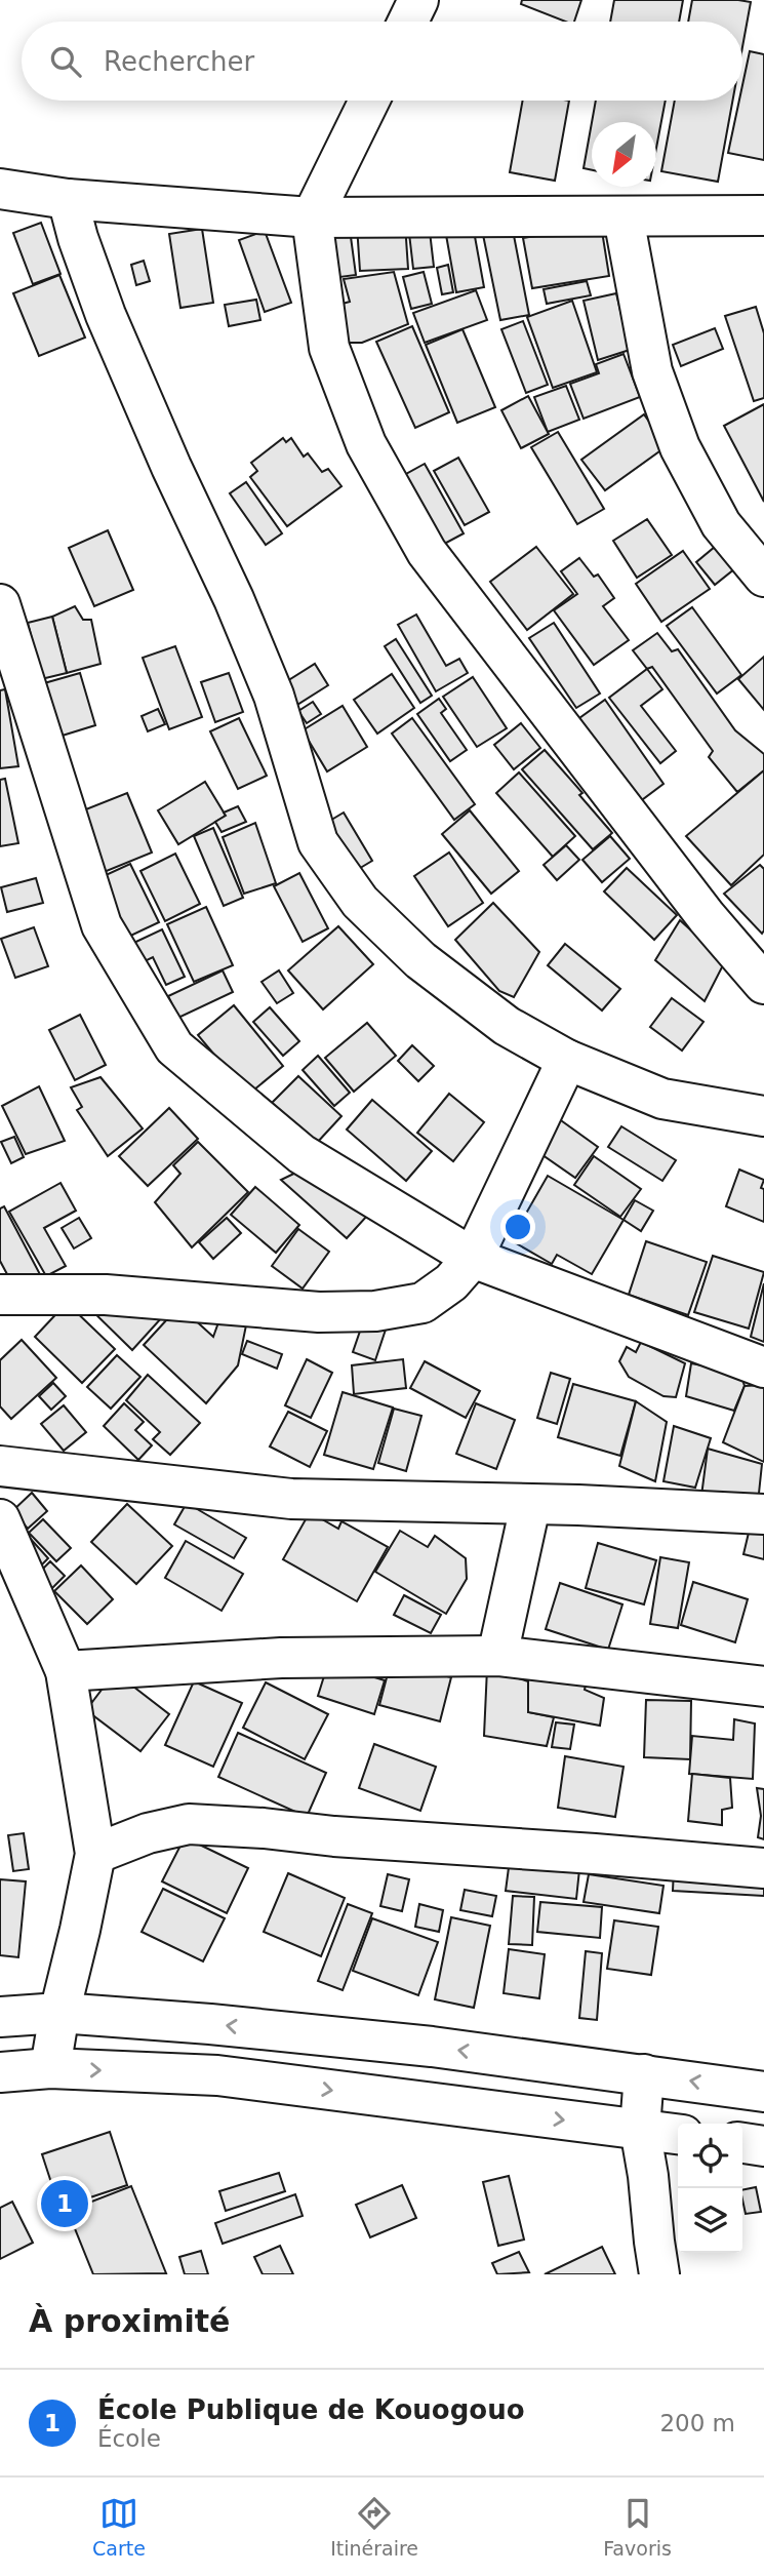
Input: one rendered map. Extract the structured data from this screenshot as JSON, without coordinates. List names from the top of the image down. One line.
{"north":"bottom left","page":{"search":"Rechercher","pins":"1","heading":"À proximité","list":[{"mark":"1","name":"École Publique de Kouogouo","note":"École","value":"200 m"}],"nav":["Carte","Itinéraire","Favoris"]}}
